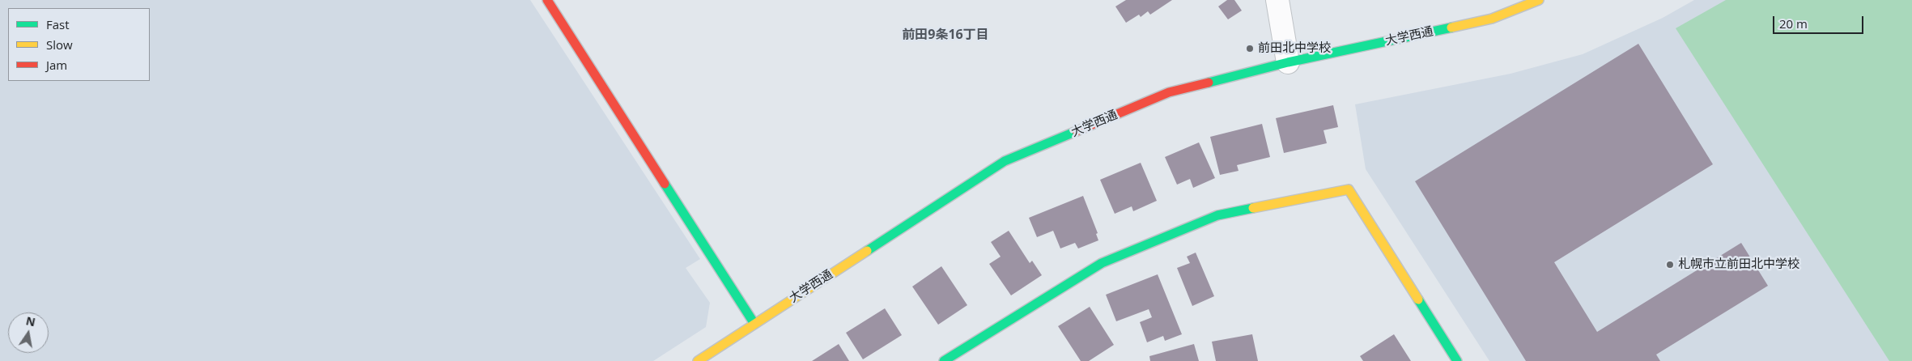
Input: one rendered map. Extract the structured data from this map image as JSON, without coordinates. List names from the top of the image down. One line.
{"streets":{"street":["大学西通"]},"districts":["前田9条16丁目"],"places":["前田北中学校","札幌市立前田北中学校"],"legend":["Fast","Slow","Jam"],"scale_bar":"20 m","north":"top"}
